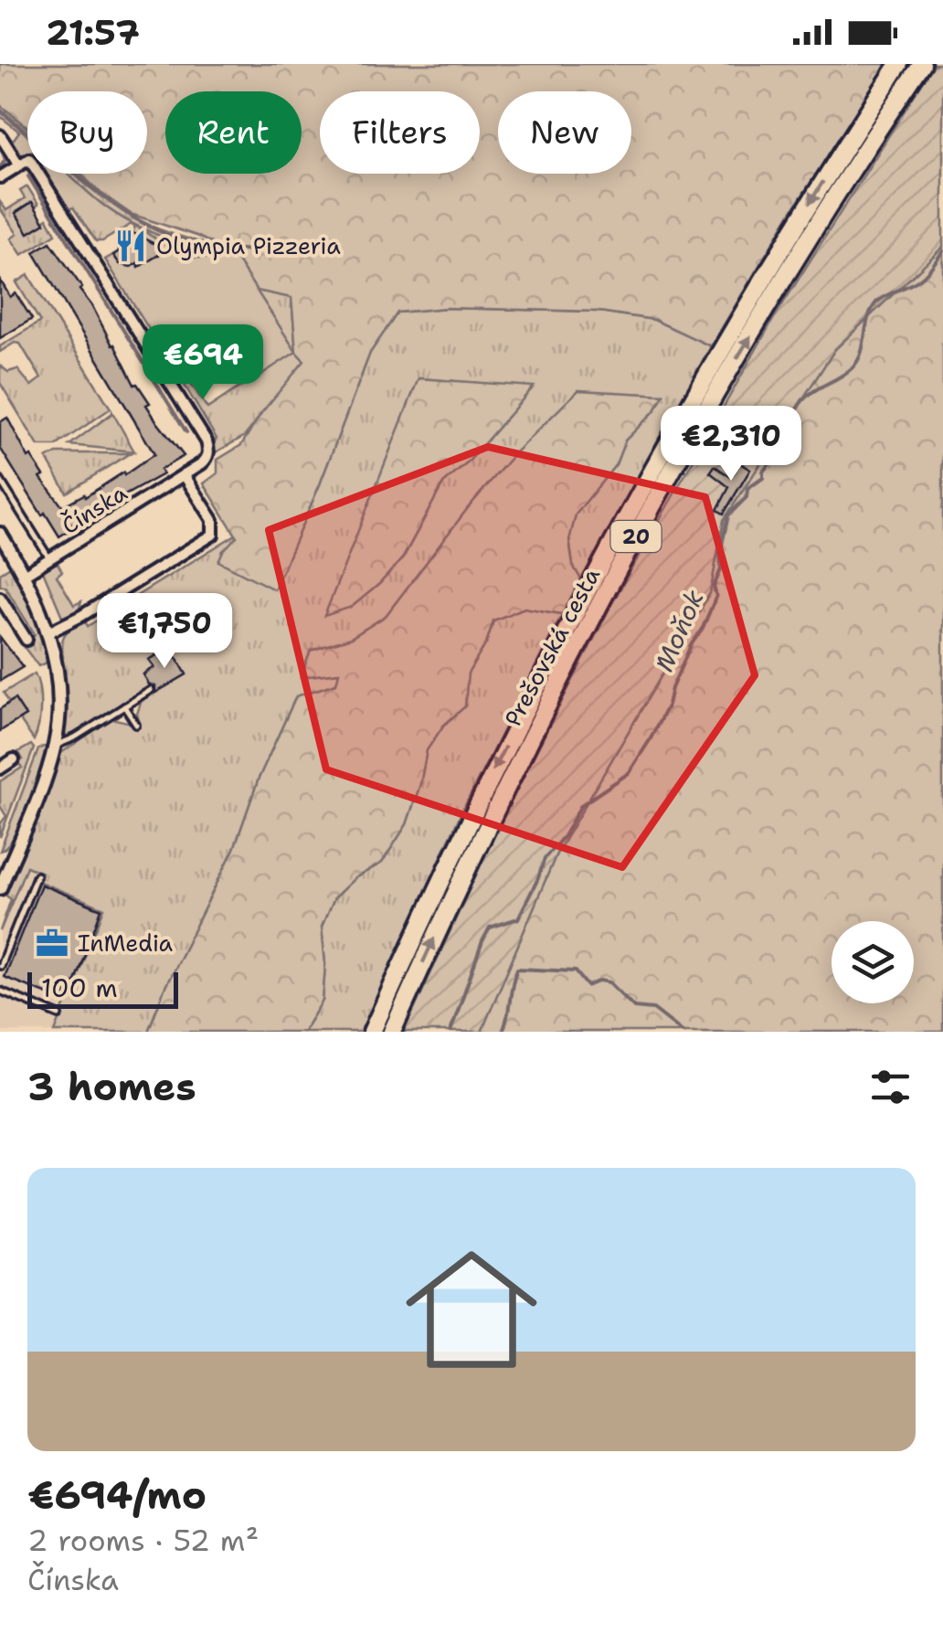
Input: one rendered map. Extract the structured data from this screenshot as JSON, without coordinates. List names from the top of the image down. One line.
{"streets":{"highway":["20","Prešovská cesta"],"street":["Čínska"]},"water":["Moňok"],"places":{"restaurant":["Olympia Pizzeria"],"office":["InMedia"]},"scale_bar":"100 m","page":{"status":"21:57","chip":["Buy","Rent","Filters","New"],"price":["€694","€2,310","€1,750"],"scale":"100 m","heading":"3 homes","list":[{"name":"€694/mo","note":"2 rooms · 52 m² · Čínska"}]}}
